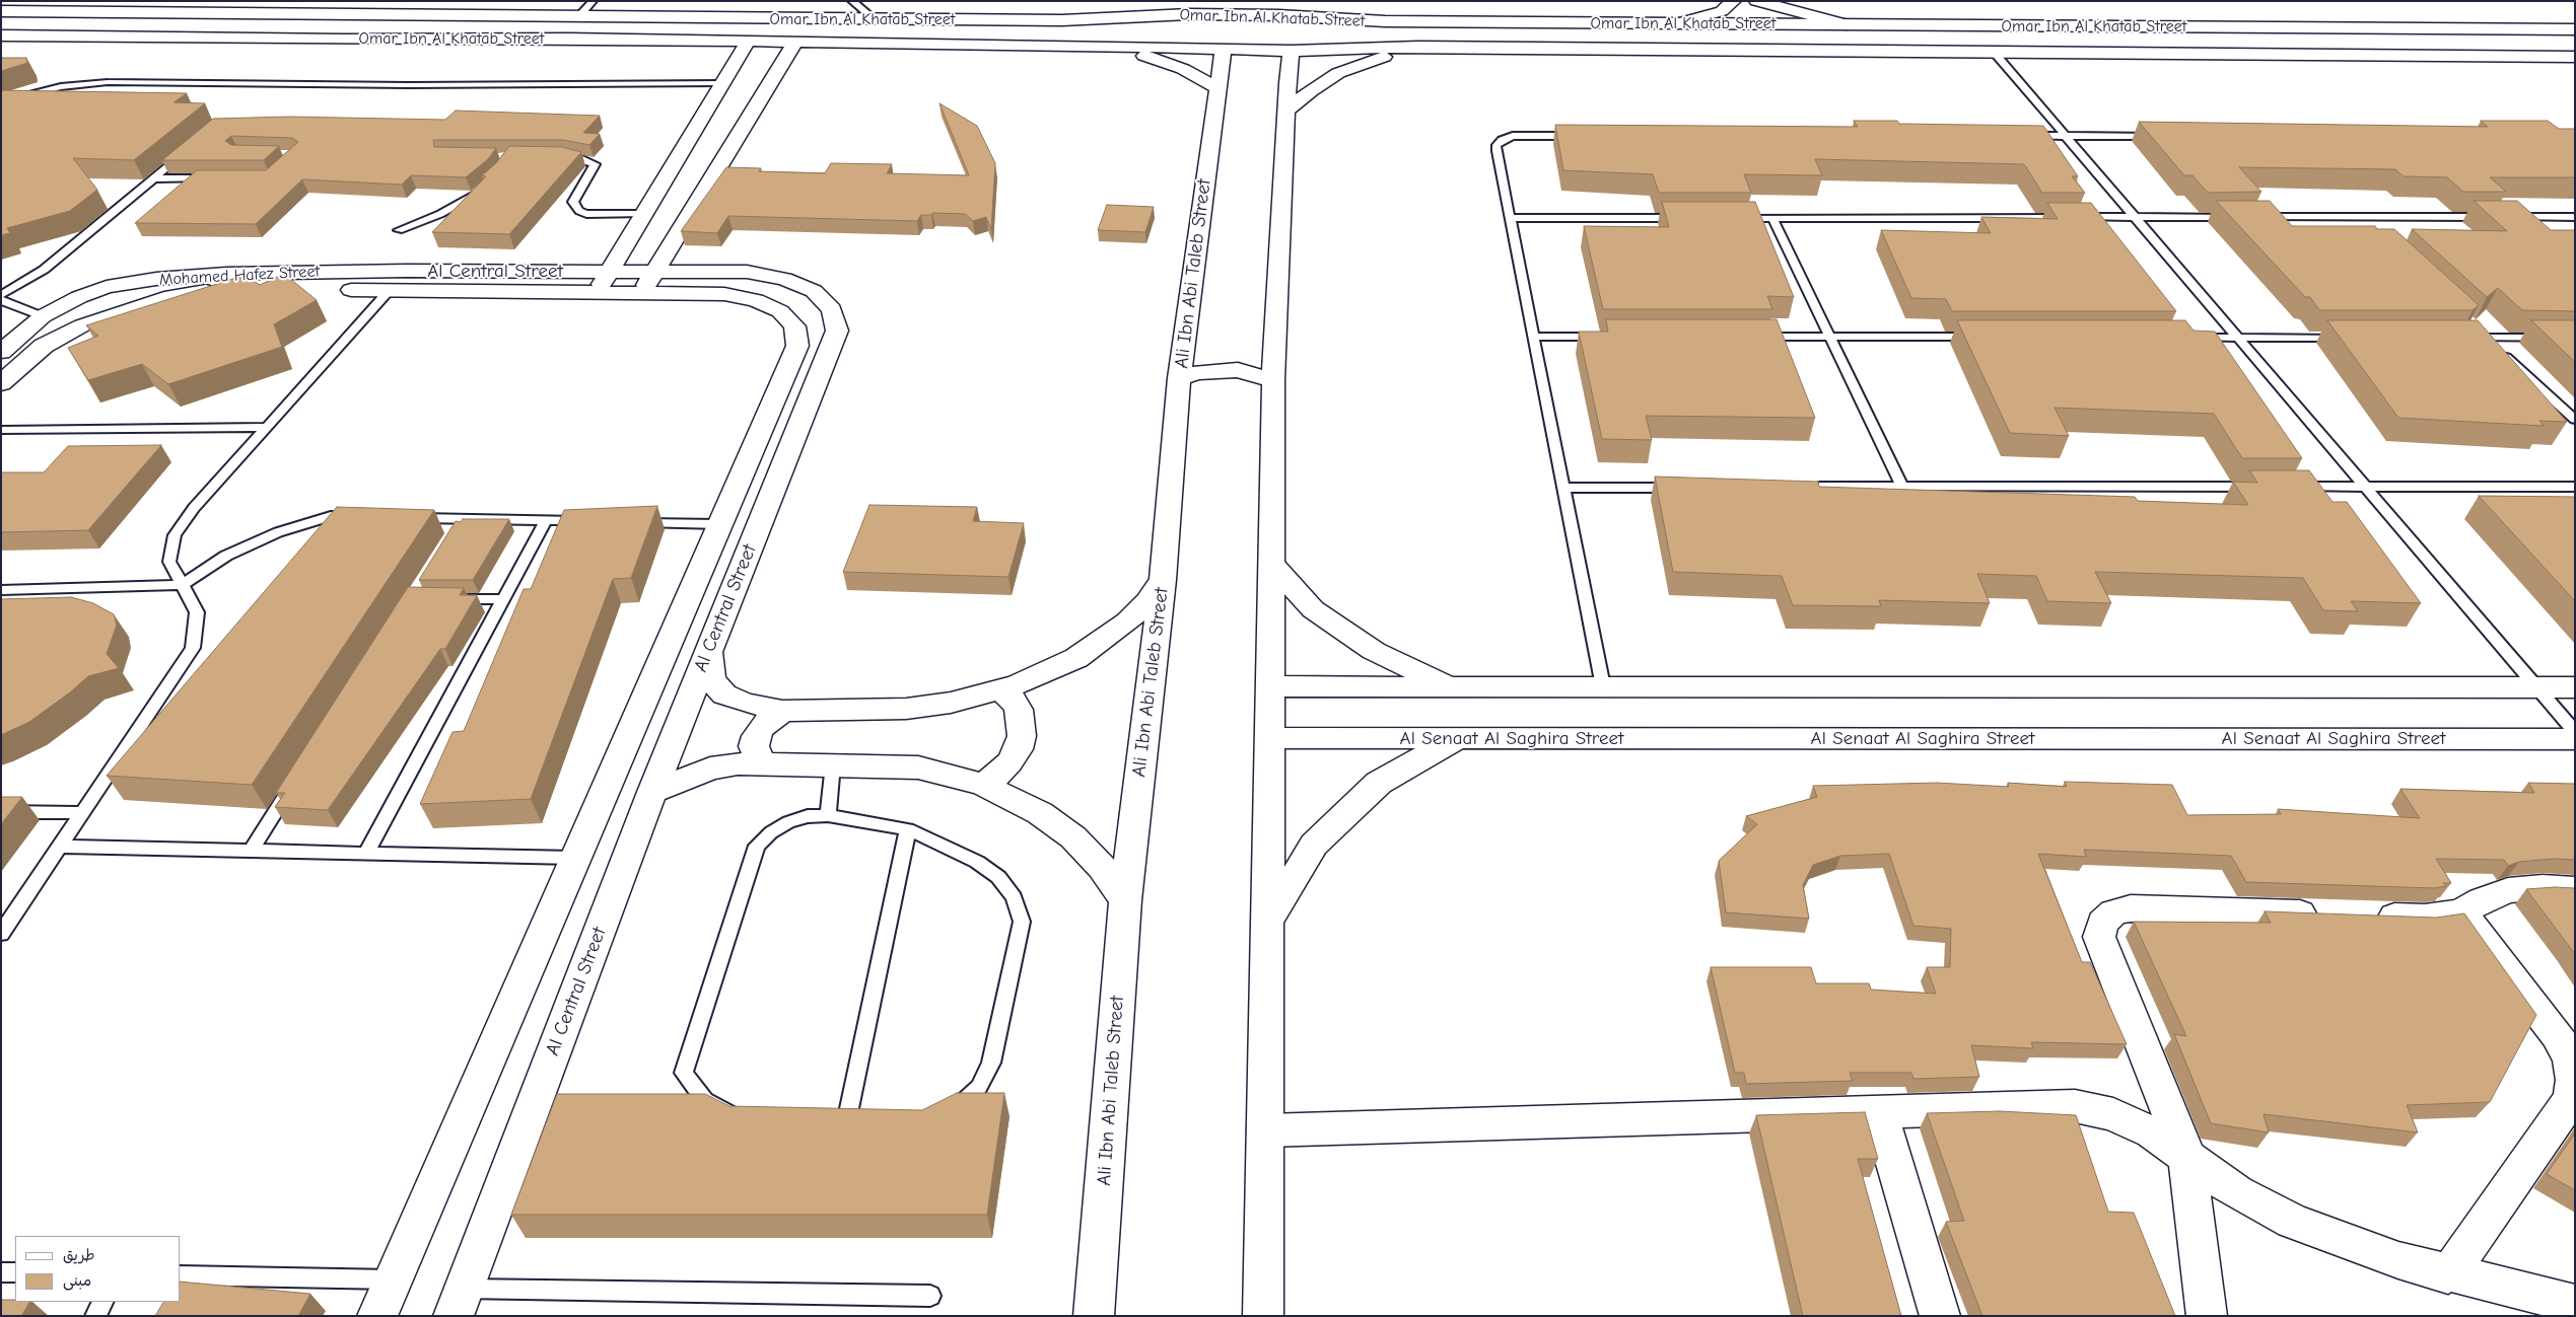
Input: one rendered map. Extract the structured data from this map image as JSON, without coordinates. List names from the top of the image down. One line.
{"streets":{"street":["Omar Ibn Al Khatab Street","Al Central Street","Ali Ibn Abi Taleb Street","Mohamed Hafez Street","Al Senaat Al Saghira Street"]},"crossings":[["Omar Ibn Al Khatab Street","Ali Ibn Abi Taleb Street"],["Al Central Street","Mohamed Hafez Street"]],"legend":["طريق","مبنى"]}
